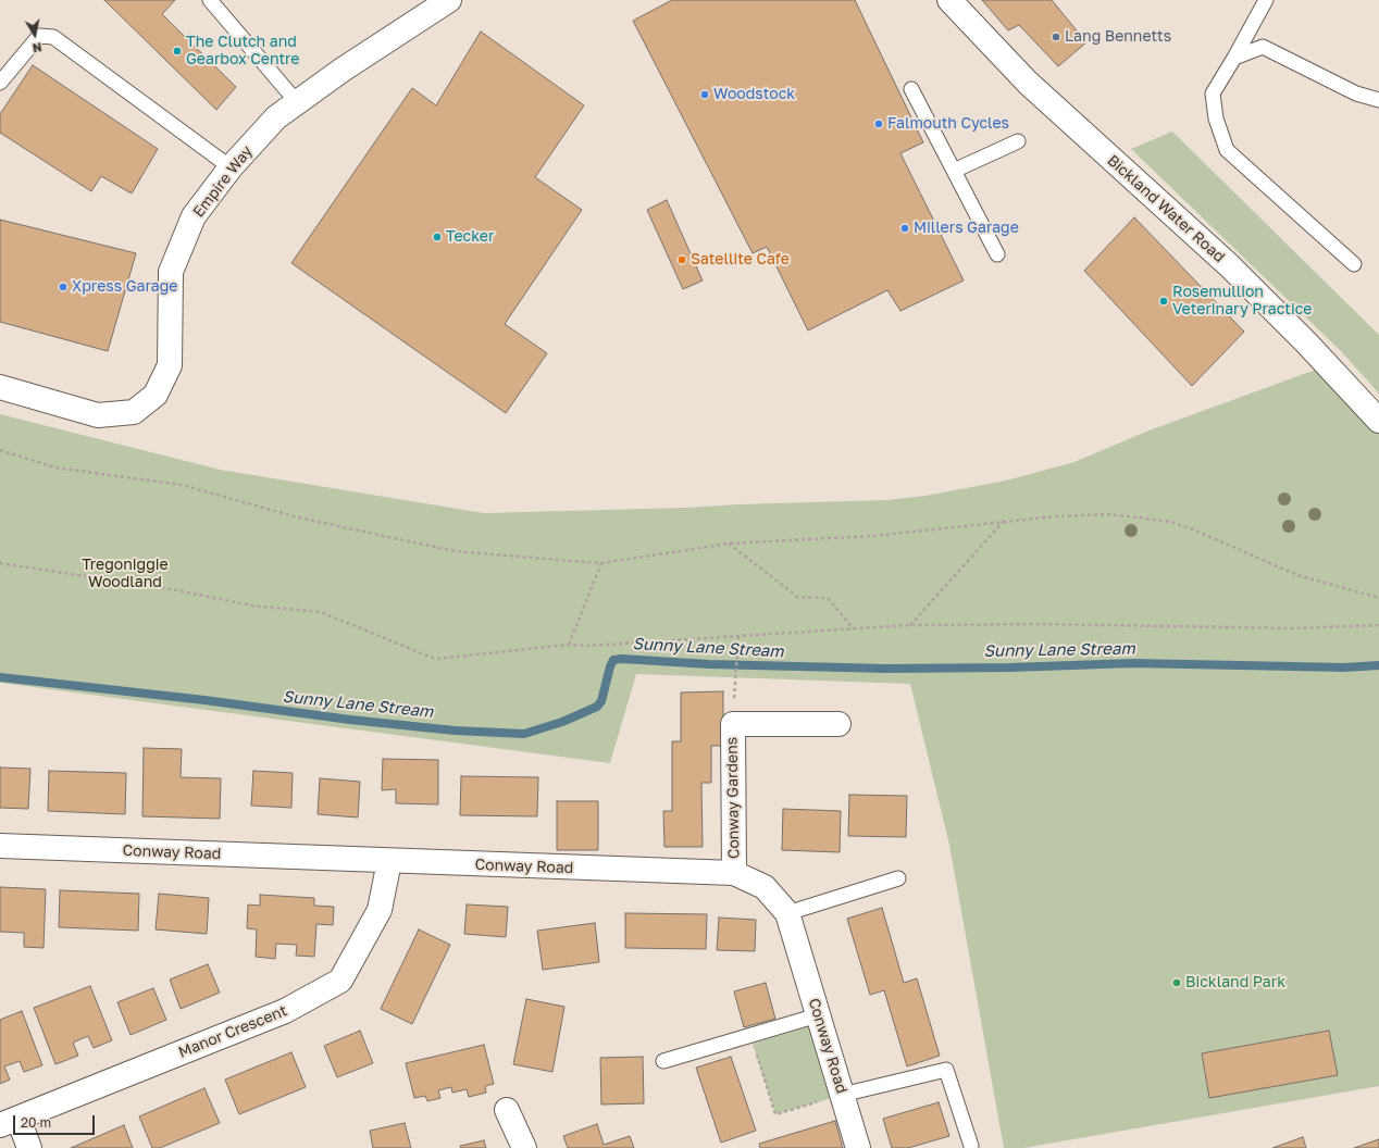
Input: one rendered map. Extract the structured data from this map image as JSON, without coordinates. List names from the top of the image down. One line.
{"streets":{"street":["Empire Way","Bickland Water Road","Conway Gardens","Conway Road","Manor Crescent"]},"crossings":[["Conway Gardens","Conway Road"],["Conway Road","Manor Crescent"]],"water":["Sunny Lane Stream"],"parks":["Tregoniggie Woodland"],"places":["Lang Bennetts","The Clutch and Gearbox Centre","Woodstock","Falmouth Cycles","Millers Garage","Tecker","Satellite Cafe","Xpress Garage","Rosemullion Veterinary Practice","Bickland Park"],"scale_bar":"20 m","north":"bottom"}
